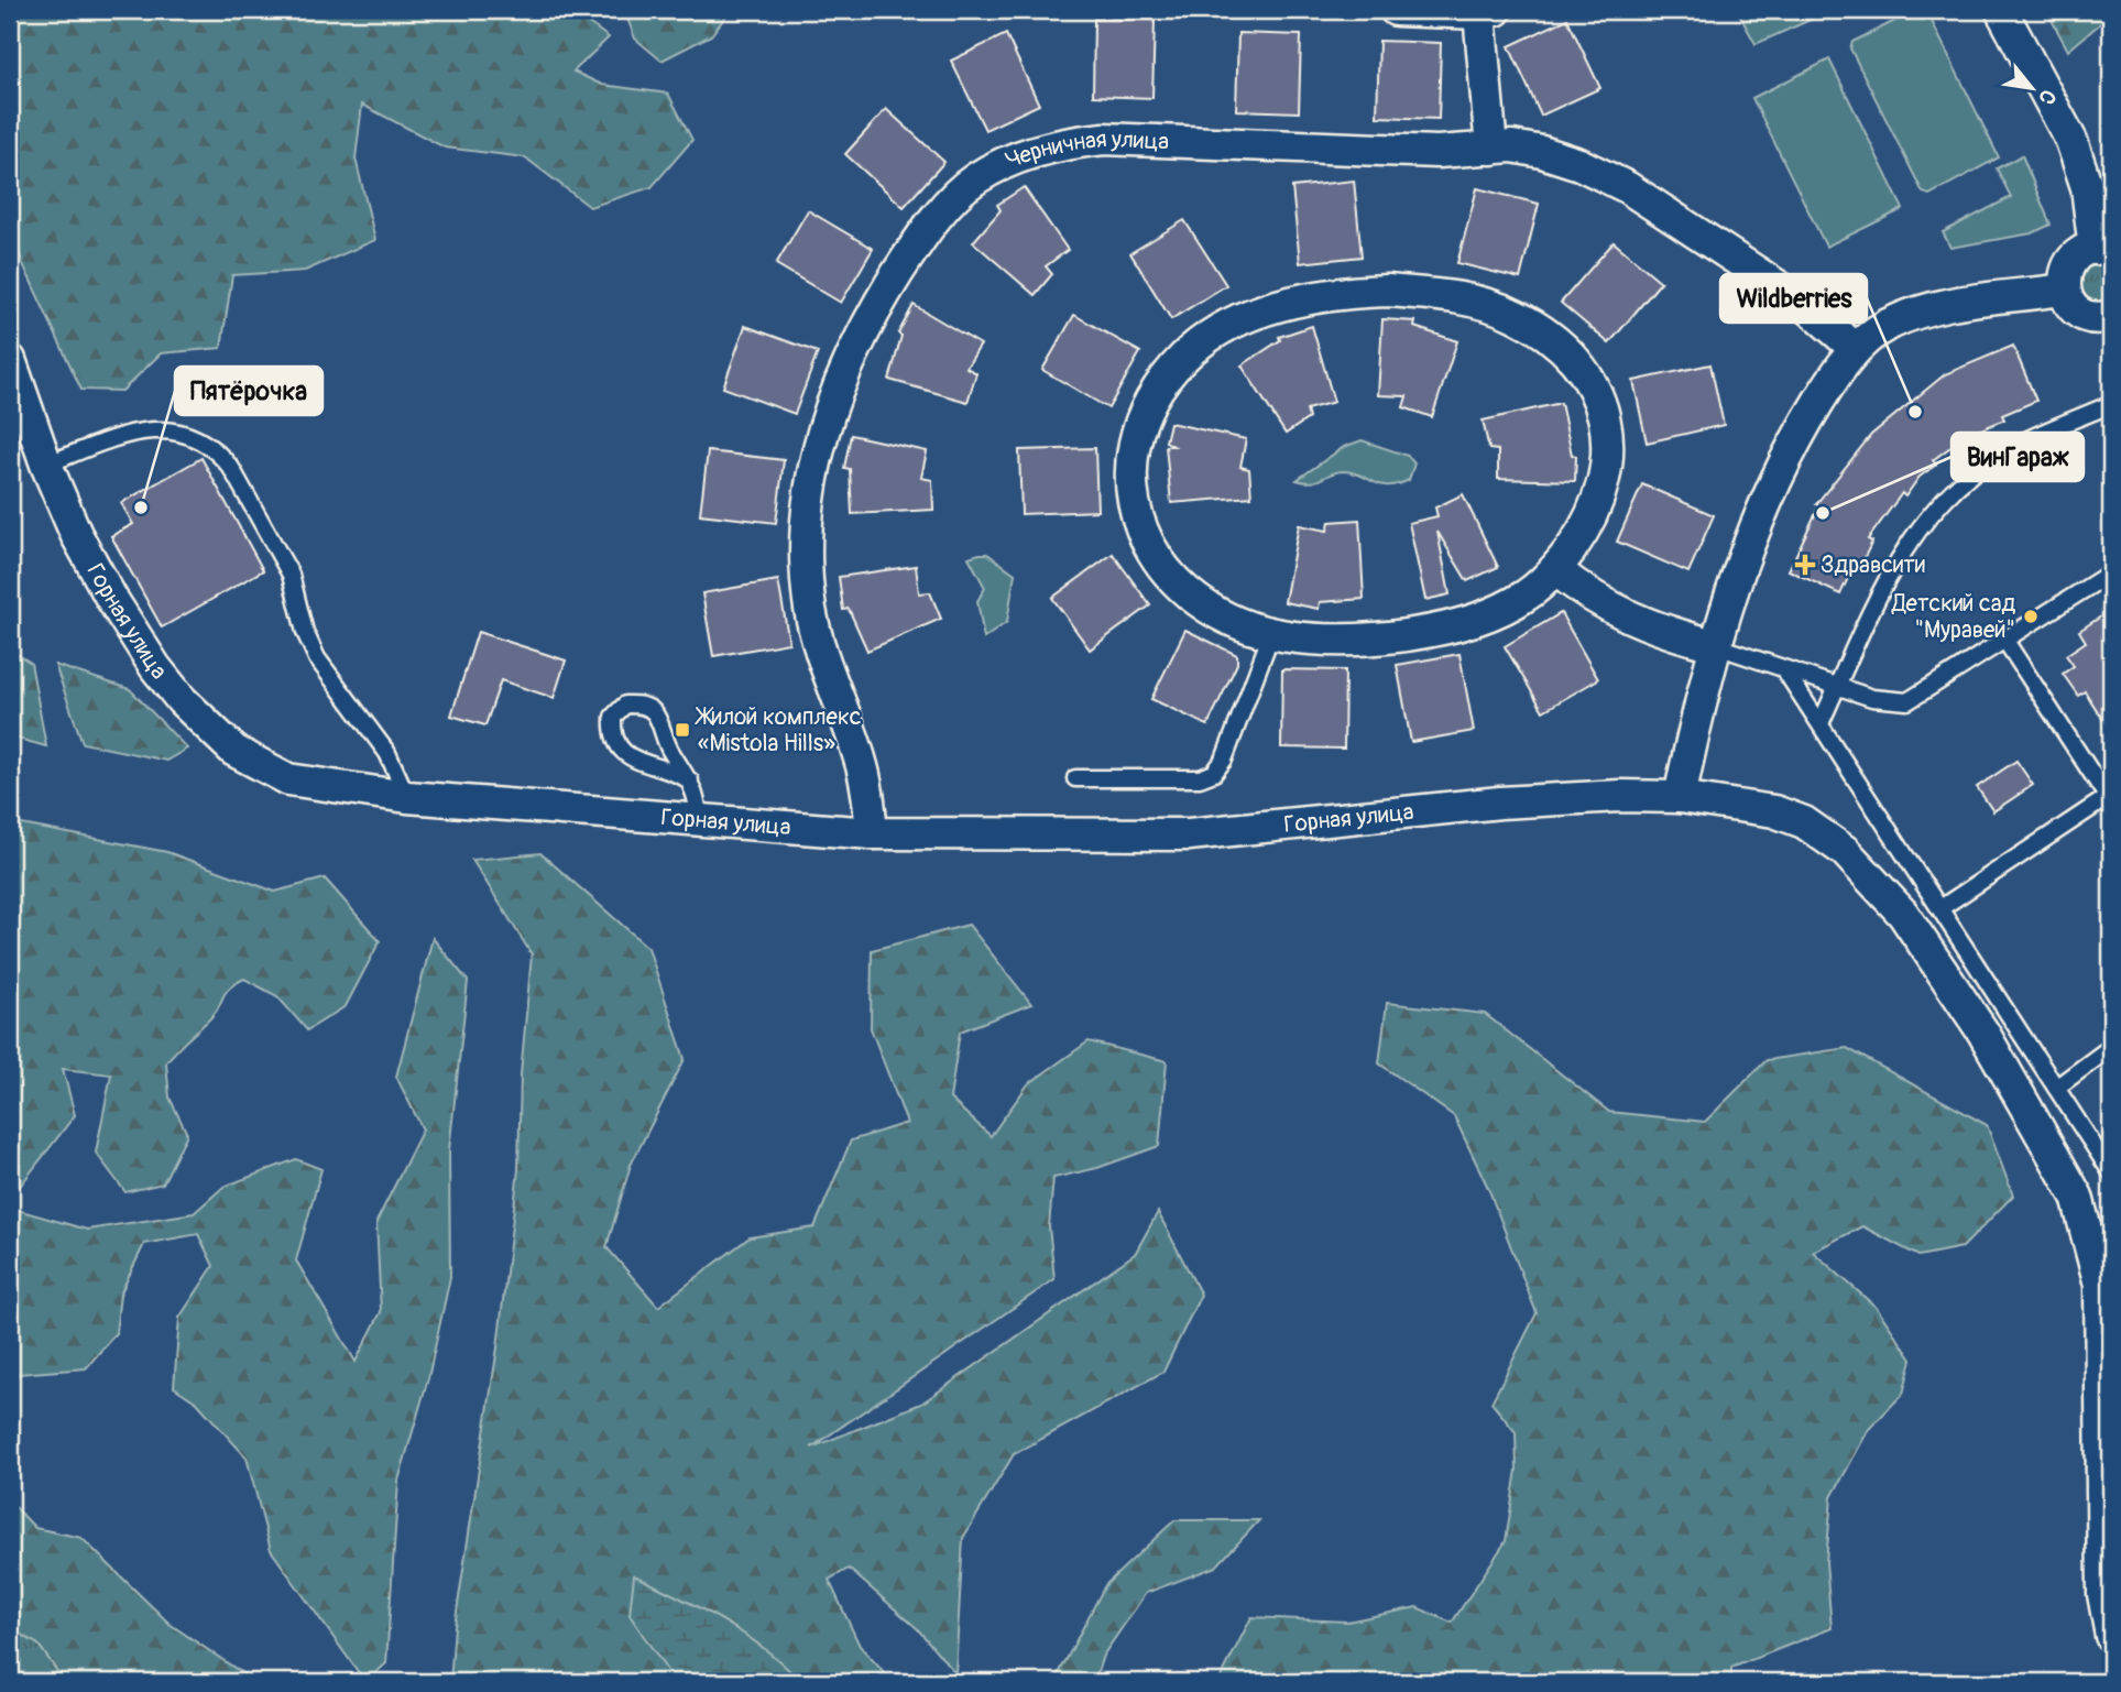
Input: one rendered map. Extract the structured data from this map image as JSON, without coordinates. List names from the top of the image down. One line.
{"streets":{"street":["Черничная улица","Горная улица"]},"crossings":[["Черничная улица","Горная улица"]],"places":{"other":["Wildberries","Пятёрочка","ВинГараж","Детский сад \"Муравей\""],"health":["Здравсити"],"transit":["Жилой комплекс «Mistola Hills»"]},"north":"bottom right"}
